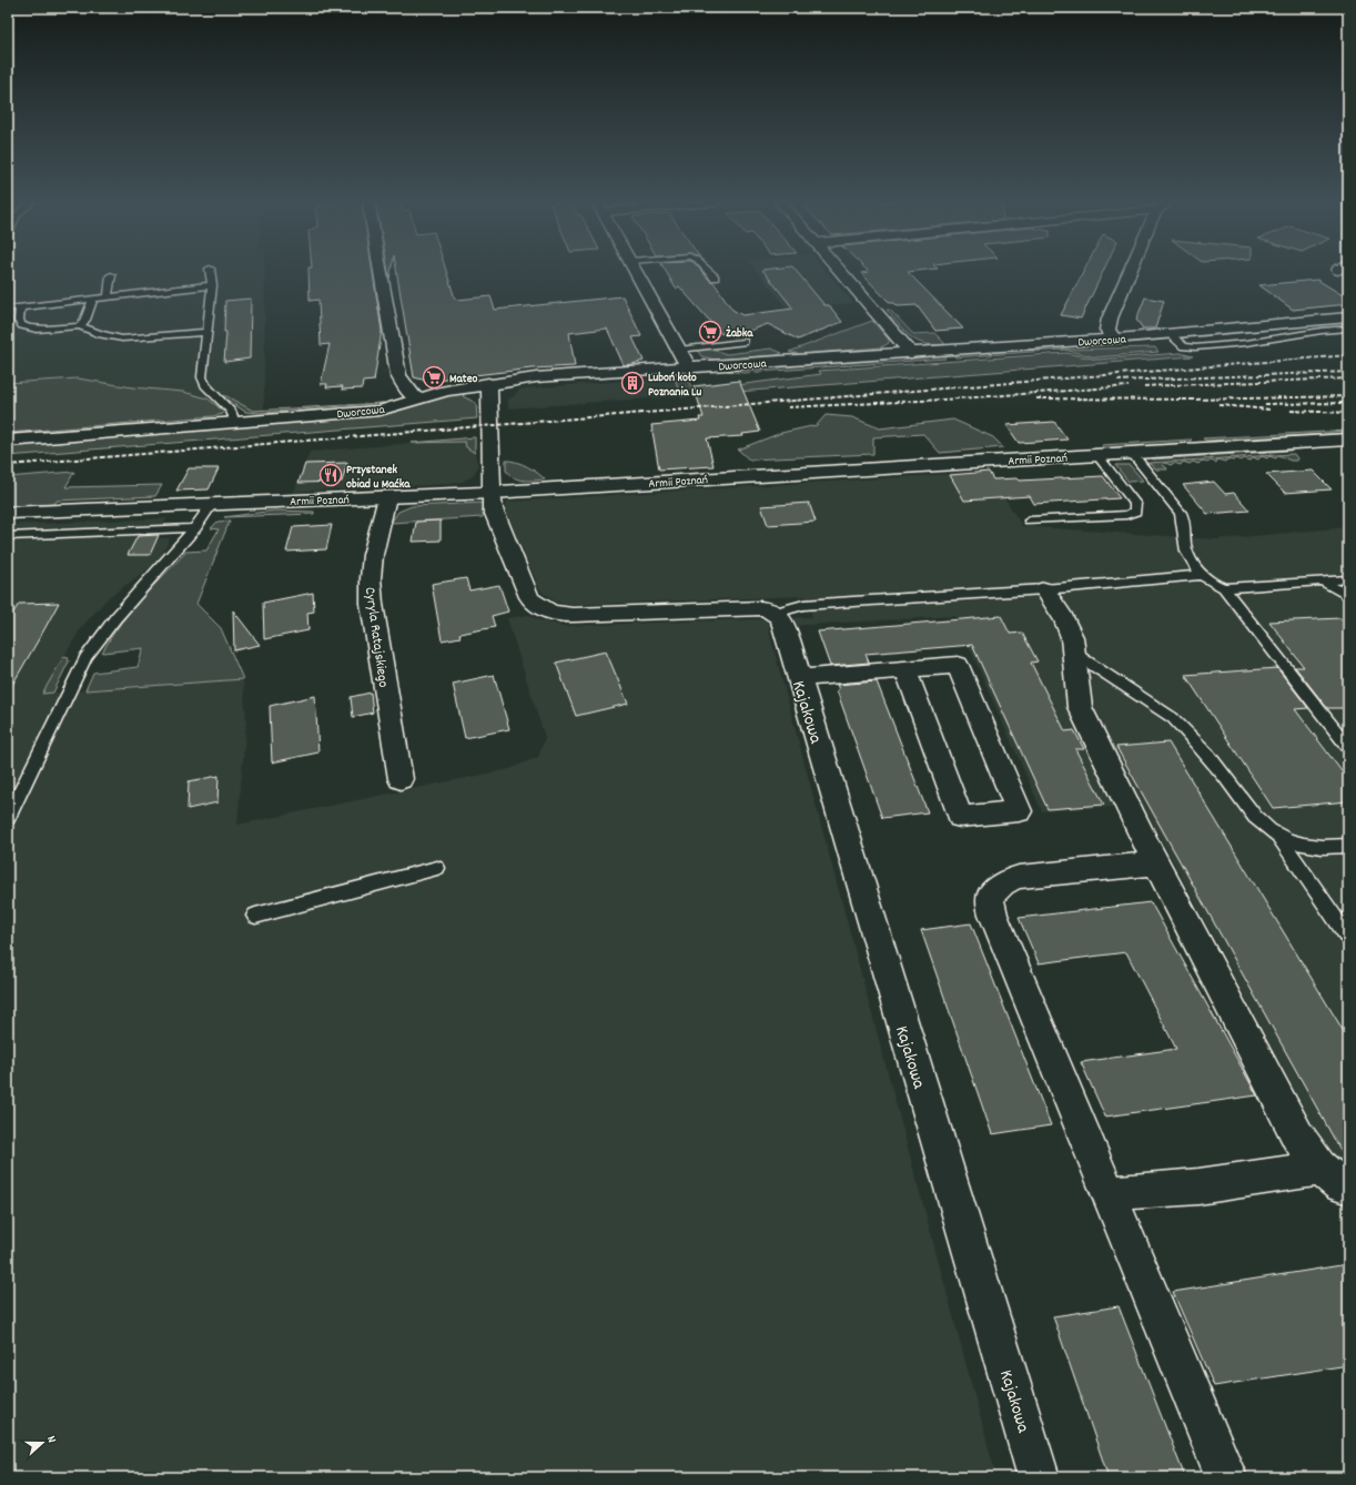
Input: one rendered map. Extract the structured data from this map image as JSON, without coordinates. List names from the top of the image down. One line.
{"streets":{"street":["Dworcowa","Armii Poznań","Cyryla Ratajskiego","Kajakowa"]},"crossings":[["Armii Poznań","Cyryla Ratajskiego"]],"places":{"supermarket":["Żabka","Mateo"],"building":["Luboń koło Poznania Lu"],"restaurant":["Przystanek obiad u Maćka"]},"north":"right"}
